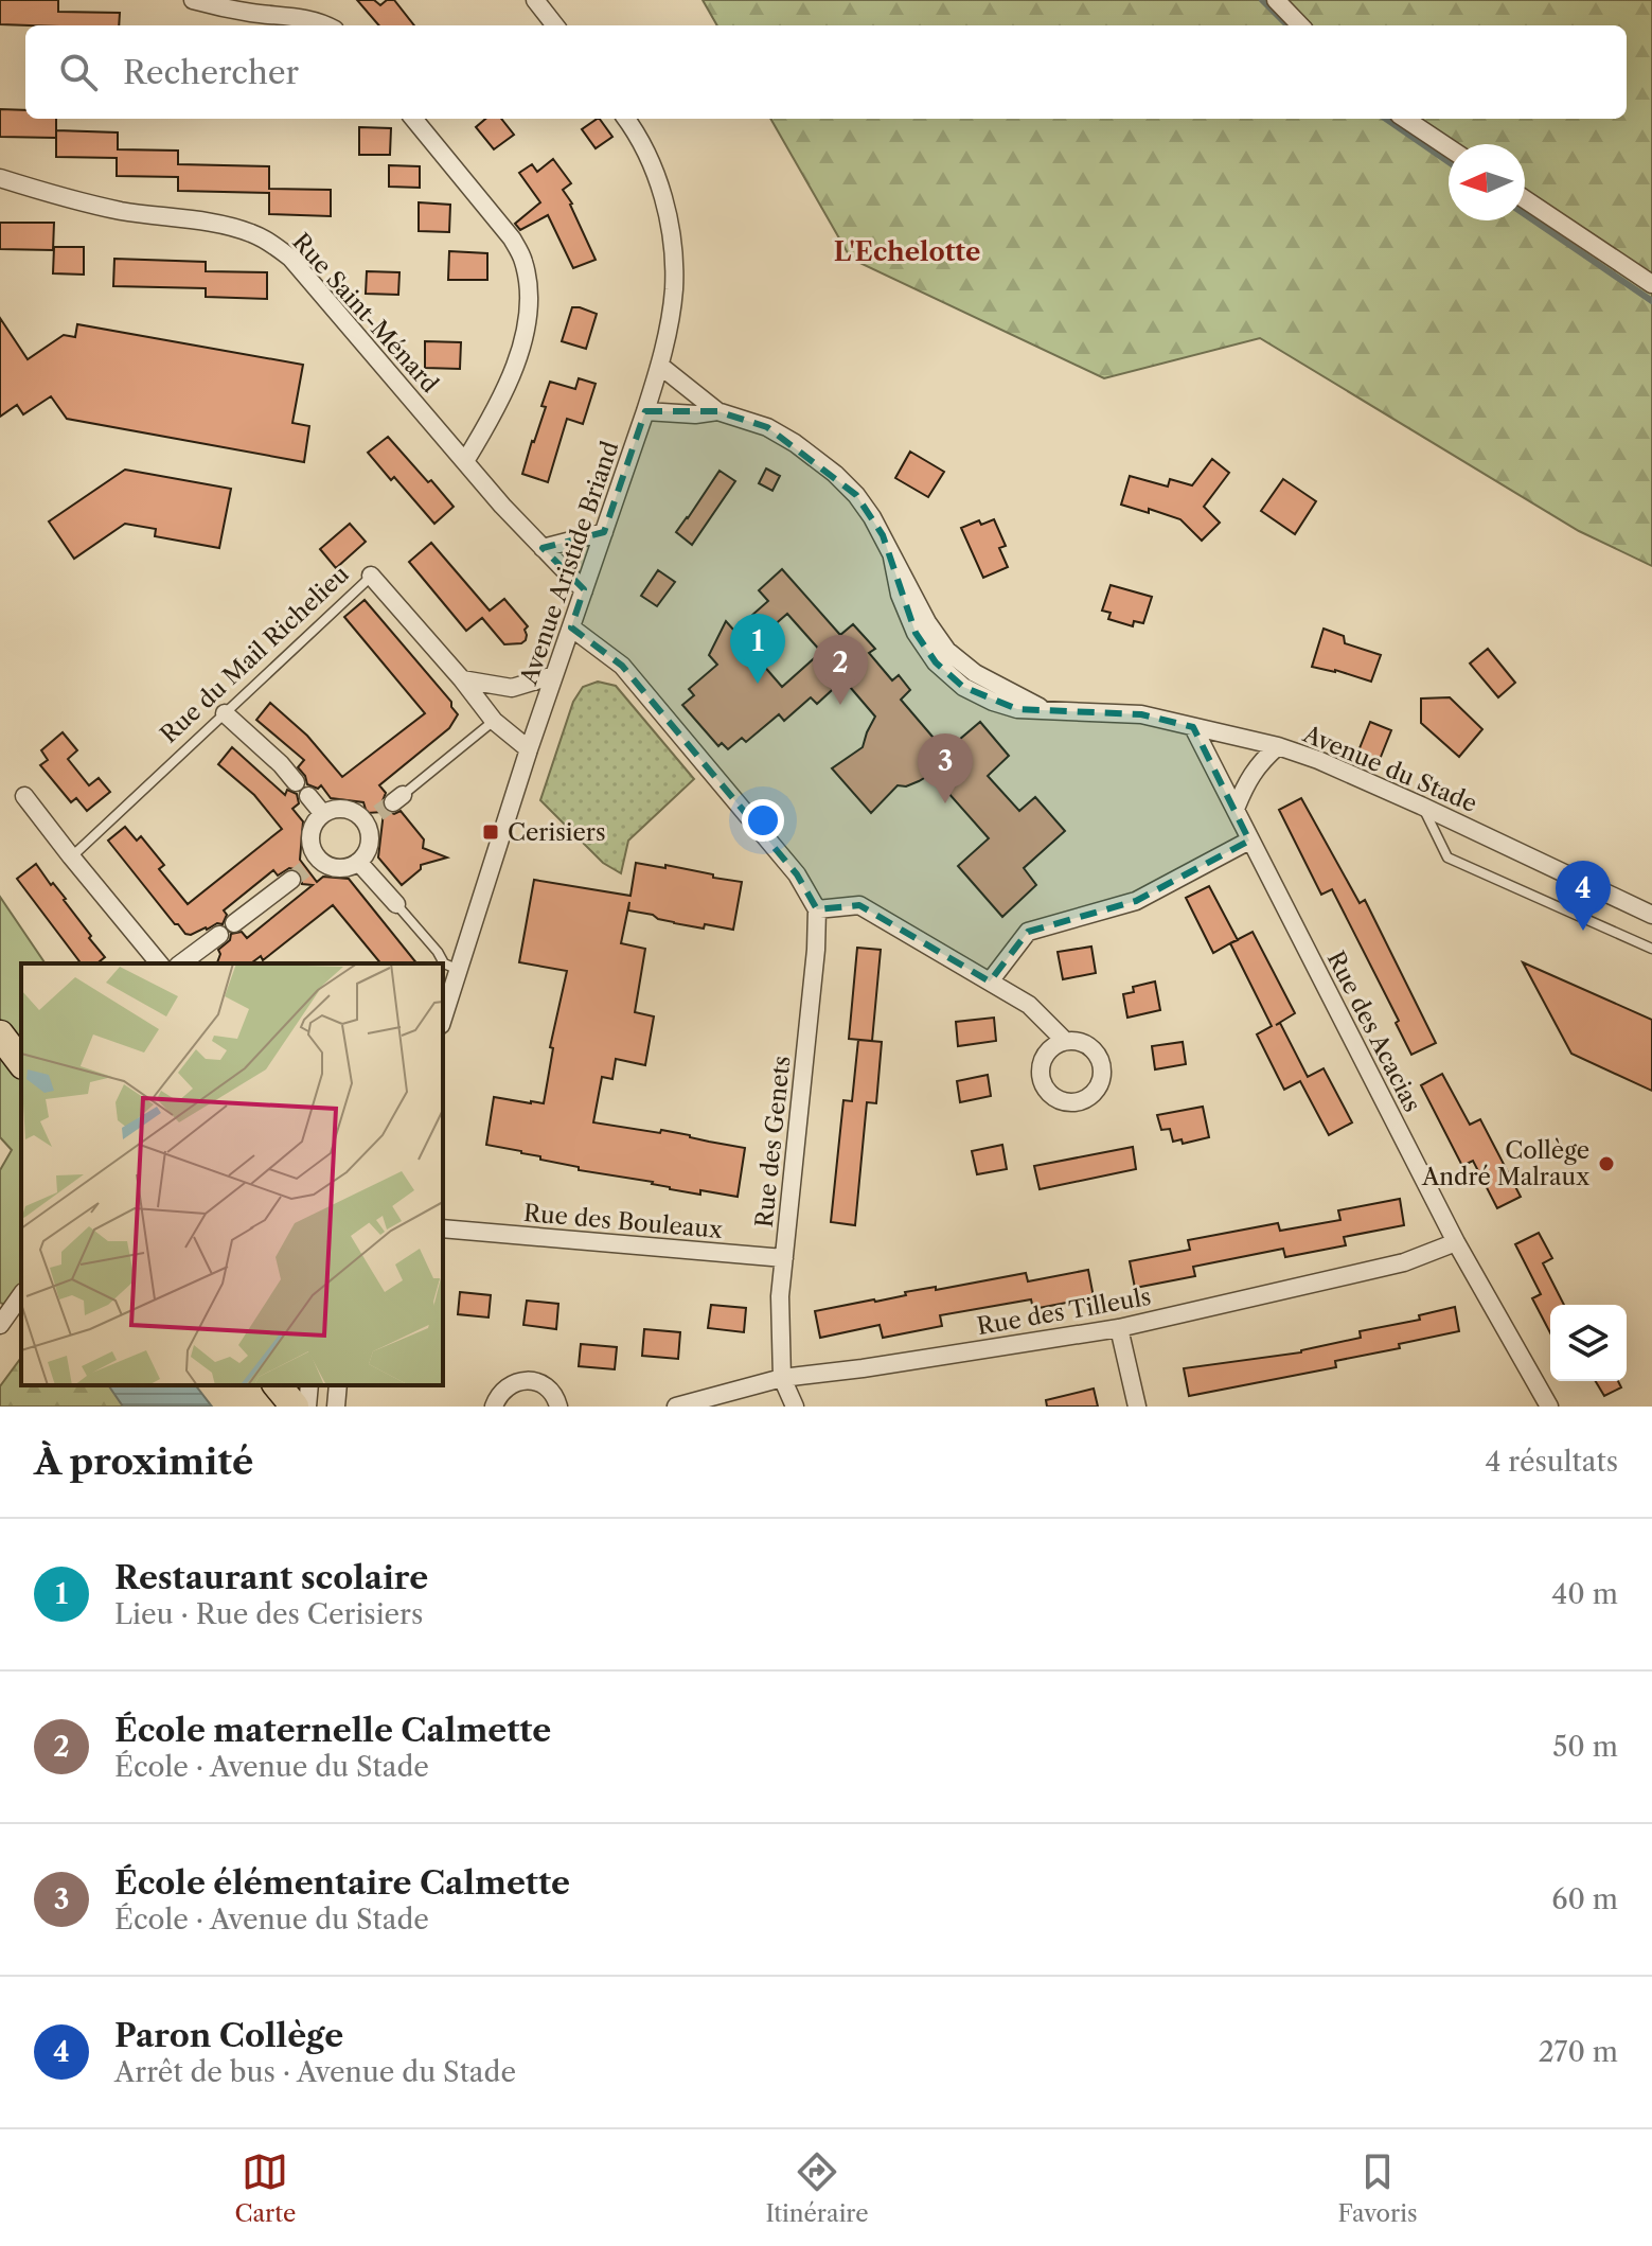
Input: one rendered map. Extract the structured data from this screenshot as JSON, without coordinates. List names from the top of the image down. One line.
{"streets":{"street":["Rue Saint-Ménard","Avenue Aristide Briand","Rue du Mail Richelieu","Avenue du Stade","Rue des Acacias","Rue des Genets","Rue des Bouleaux","Rue des Tilleuls"]},"crossings":[["Rue Saint-Ménard","Avenue Aristide Briand"],["Avenue Aristide Briand","Rue du Mail Richelieu"],["Avenue Aristide Briand","Avenue du Stade"],["Avenue du Stade","Rue des Acacias"],["Rue des Acacias","Rue des Tilleuls"],["Rue des Genets","Rue des Bouleaux"],["Rue des Genets","Rue des Tilleuls"]],"districts":["L'Echelotte"],"places":{"transit":["Cerisiers"],"other":["Collège André Malraux"]},"north":"left","page":{"search":"Rechercher","pins":["1","2","3","4"],"heading":["À proximité","4 résultats"],"list":[{"mark":"1","name":"Restaurant scolaire","note":"Lieu · Rue des Cerisiers","value":"40 m"},{"mark":"2","name":"École maternelle Calmette","note":"École · Avenue du Stade","value":"50 m"},{"mark":"3","name":"École élémentaire Calmette","note":"École · Avenue du Stade","value":"60 m"},{"mark":"4","name":"Paron Collège","note":"Arrêt de bus · Avenue du Stade","value":"270 m"}],"nav":["Carte","Itinéraire","Favoris"]}}
